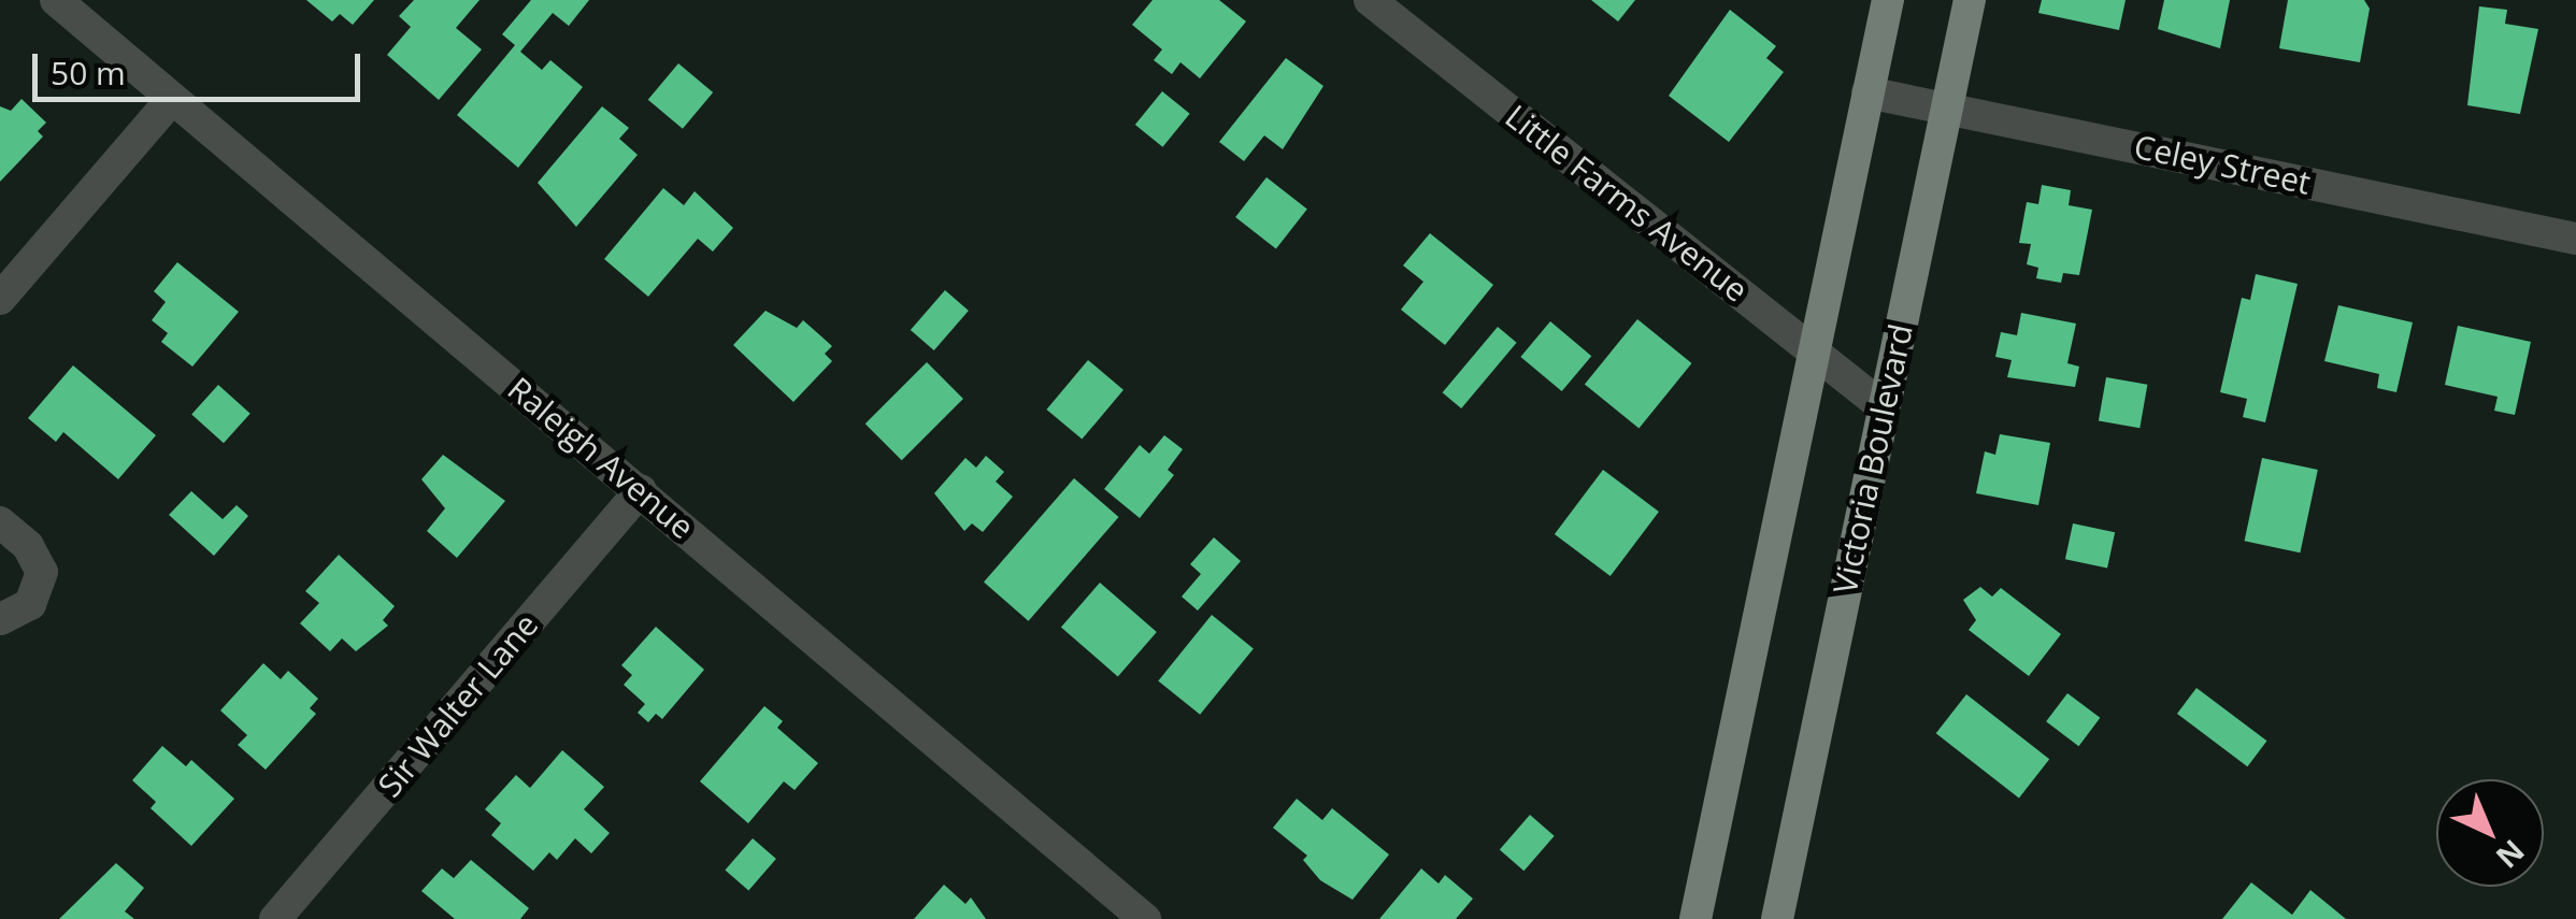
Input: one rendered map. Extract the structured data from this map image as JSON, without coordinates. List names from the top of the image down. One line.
{"streets":{"main road":["Victoria Boulevard"],"street":["Celey Street","Little Farms Avenue","Raleigh Avenue","Sir Walter Lane"]},"crossings":[["Celey Street","Victoria Boulevard"],["Little Farms Avenue","Victoria Boulevard"],["Raleigh Avenue","Sir Walter Lane"]],"scale_bar":"50 m","north":"bottom right"}
